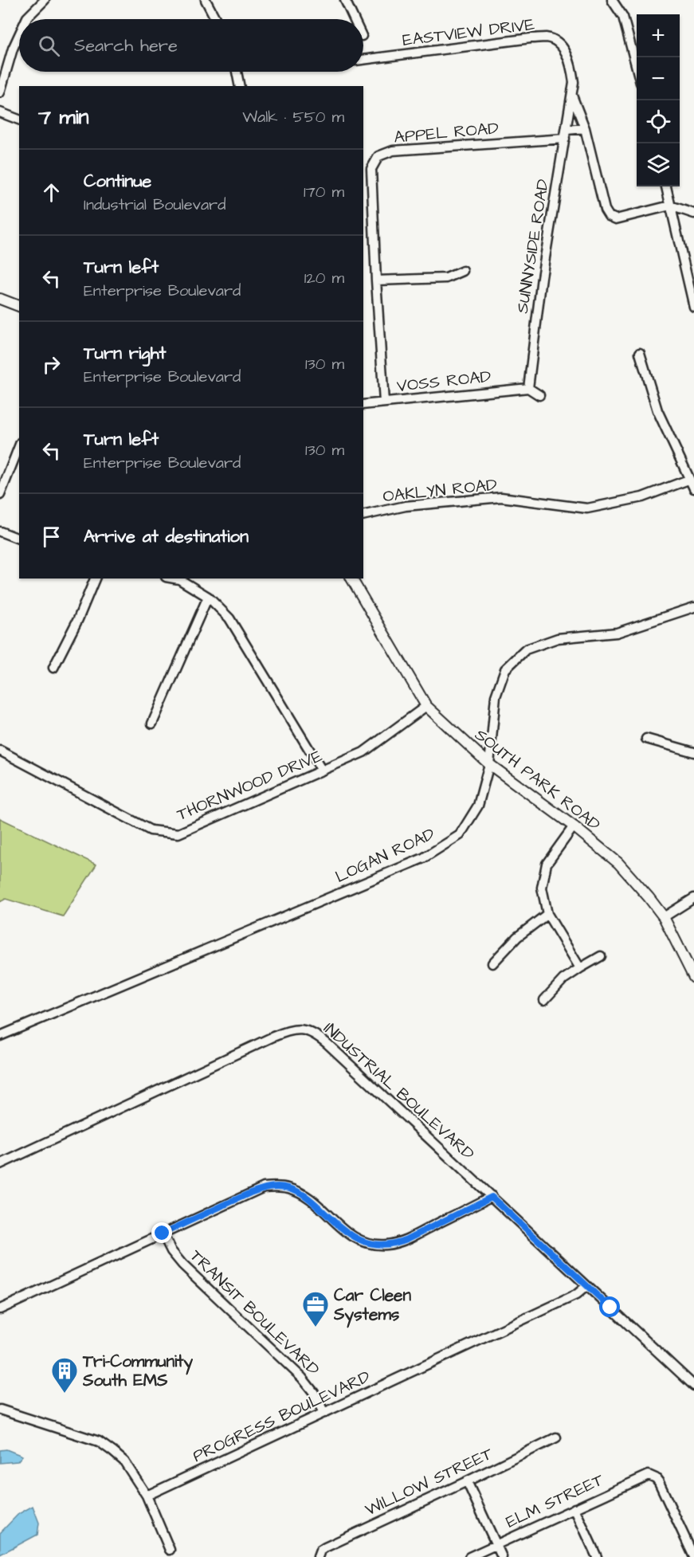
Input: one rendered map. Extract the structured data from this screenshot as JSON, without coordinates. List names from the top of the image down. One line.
{"streets":{"main road":["SOUTH PARK ROAD"],"street":["EASTVIEW DRIVE","APPEL ROAD","SUNNYSIDE ROAD","VOSS ROAD","OAKLYN ROAD","THORNWOOD DRIVE","LOGAN ROAD","INDUSTRIAL BOULEVARD","TRANSIT BOULEVARD","PROGRESS BOULEVARD","WILLOW STREET","ELM STREET"]},"crossings":[["EASTVIEW DRIVE","SUNNYSIDE ROAD"],["APPEL ROAD","SUNNYSIDE ROAD"],["APPEL ROAD","VOSS ROAD"],["SUNNYSIDE ROAD","VOSS ROAD"],["SOUTH PARK ROAD","THORNWOOD DRIVE"],["SOUTH PARK ROAD","LOGAN ROAD"],["INDUSTRIAL BOULEVARD","PROGRESS BOULEVARD"],["TRANSIT BOULEVARD","PROGRESS BOULEVARD"]],"places":{"office":["Car Cleen Systems"],"building":["Tri-Community South EMS"]},"page":{"map_buttons":["+","−"],"search":"Search here","heading":["7 min","Walk · 550 m"],"list":[["Continue","Industrial Boulevard","170 m"],["Turn left","Enterprise Boulevard","120 m"],["Turn right","Enterprise Boulevard","130 m"],["Turn left","Enterprise Boulevard","130 m"],"Arrive at destination"]}}
